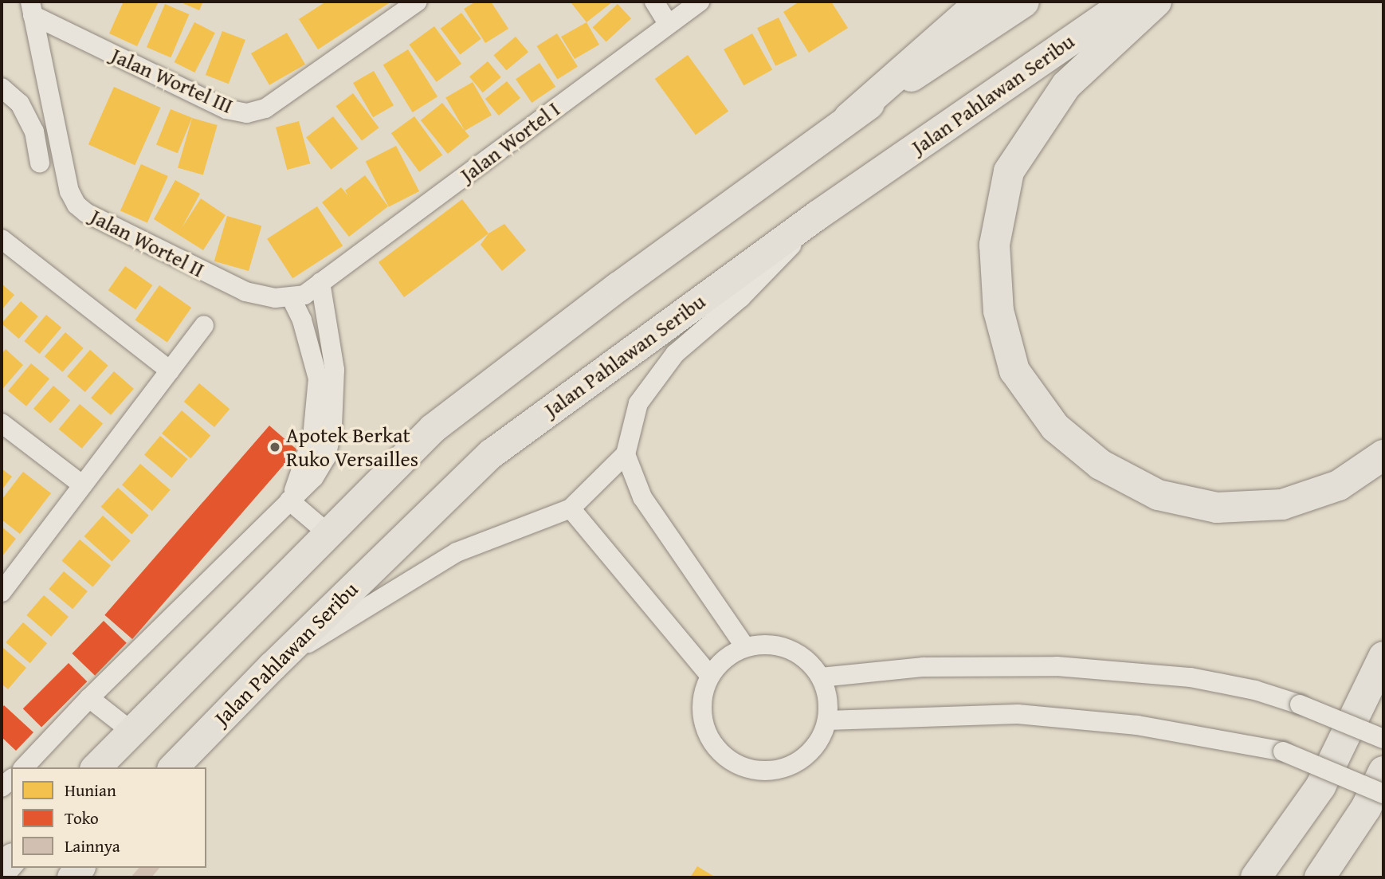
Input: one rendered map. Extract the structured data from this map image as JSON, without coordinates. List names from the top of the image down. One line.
{"streets":{"main road":["Jalan Pahlawan Seribu"],"street":["Jalan Wortel III","Jalan Wortel I","Jalan Wortel II"]},"crossings":[["Jalan Wortel III","Jalan Wortel II"],["Jalan Wortel I","Jalan Wortel II"]],"places":["Apotek Berkat Ruko Versailles"],"legend":["Hunian","Toko","Lainnya"]}
